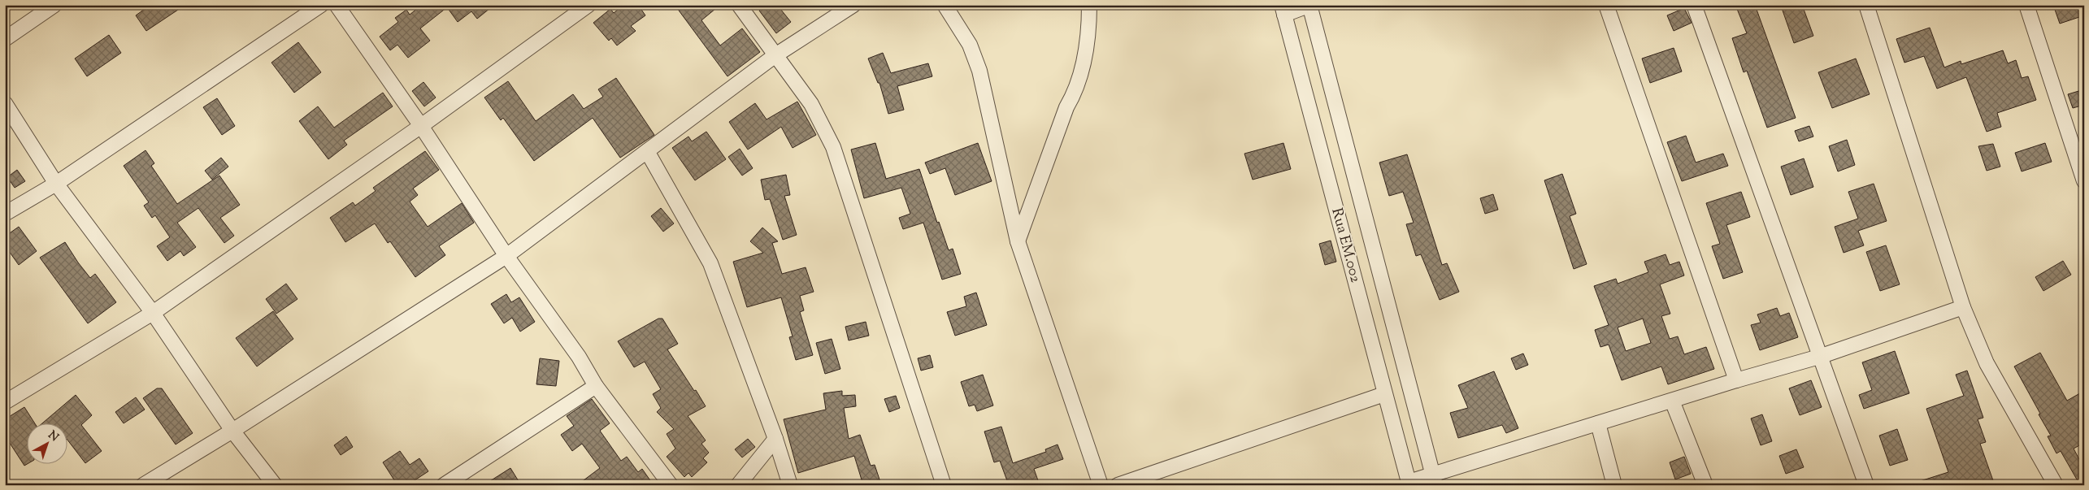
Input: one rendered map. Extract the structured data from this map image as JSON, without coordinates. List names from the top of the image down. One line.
{"streets":{"street":["Rua EM.002"]},"north":"top right"}
